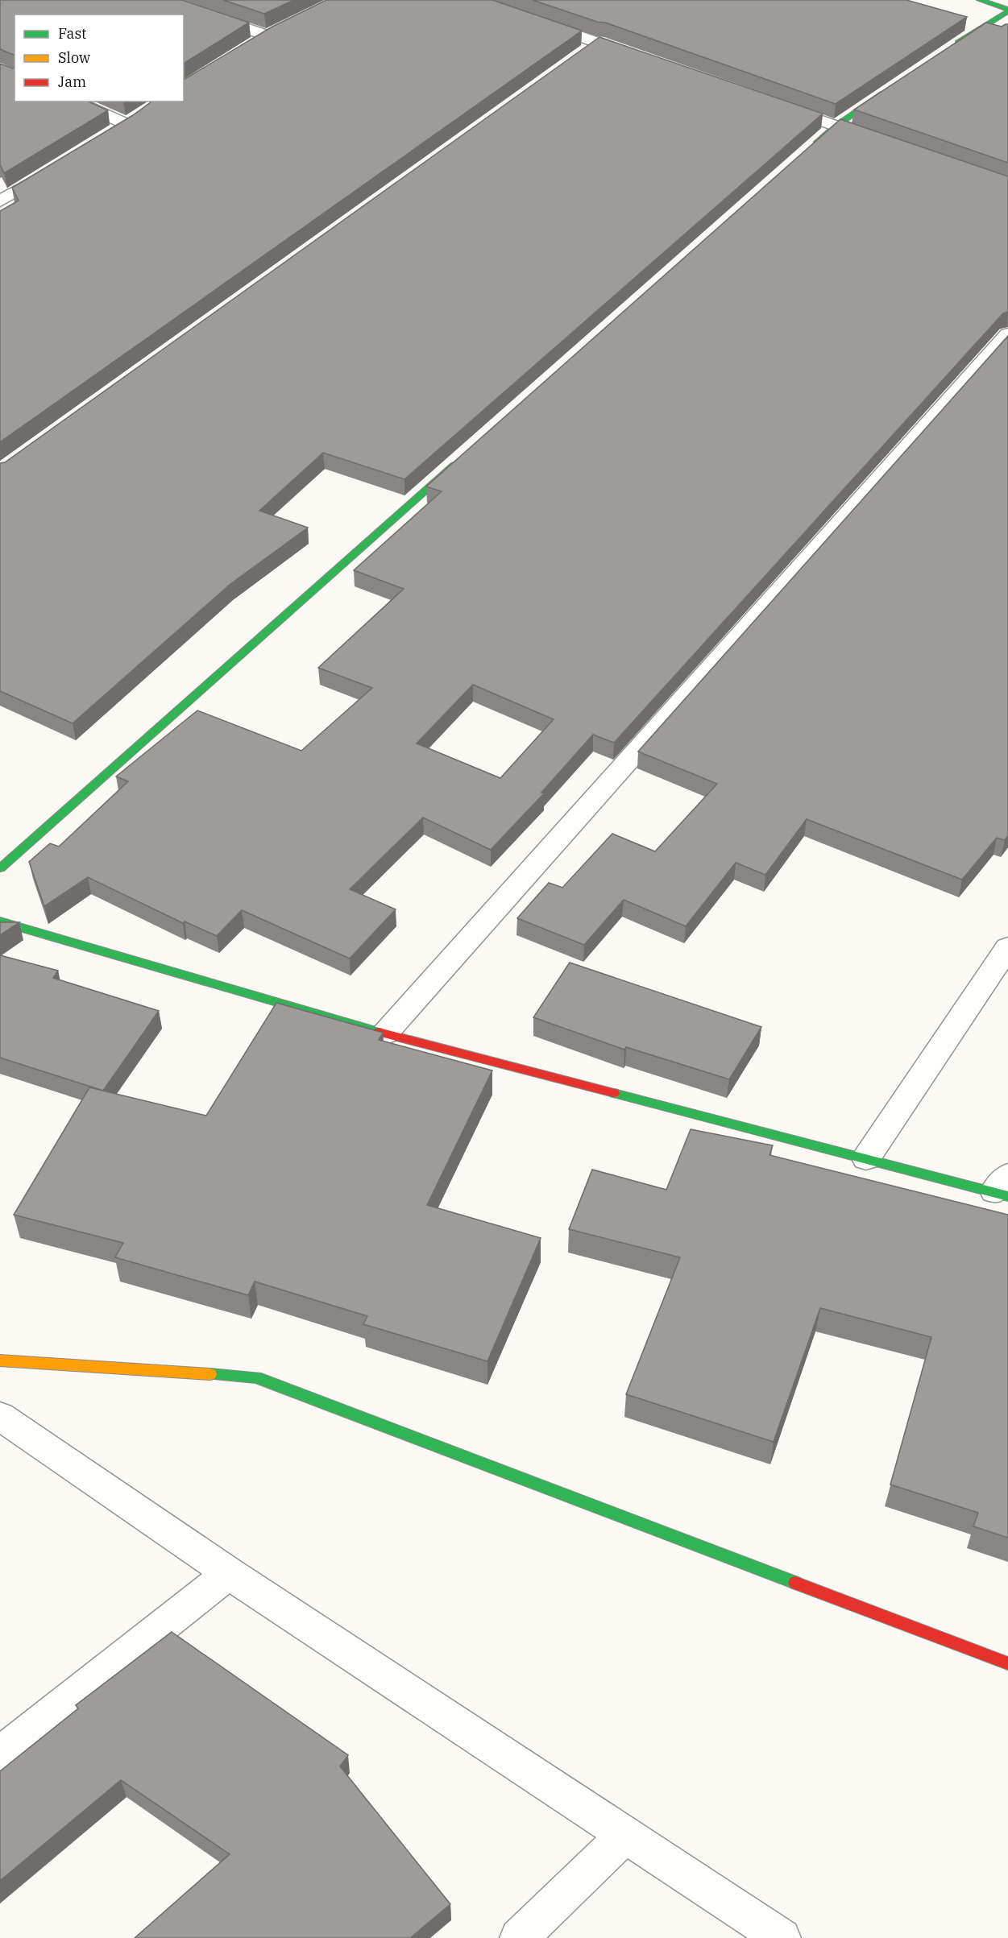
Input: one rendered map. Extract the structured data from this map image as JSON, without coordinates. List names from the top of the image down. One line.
{"legend":["Fast","Slow","Jam"]}
